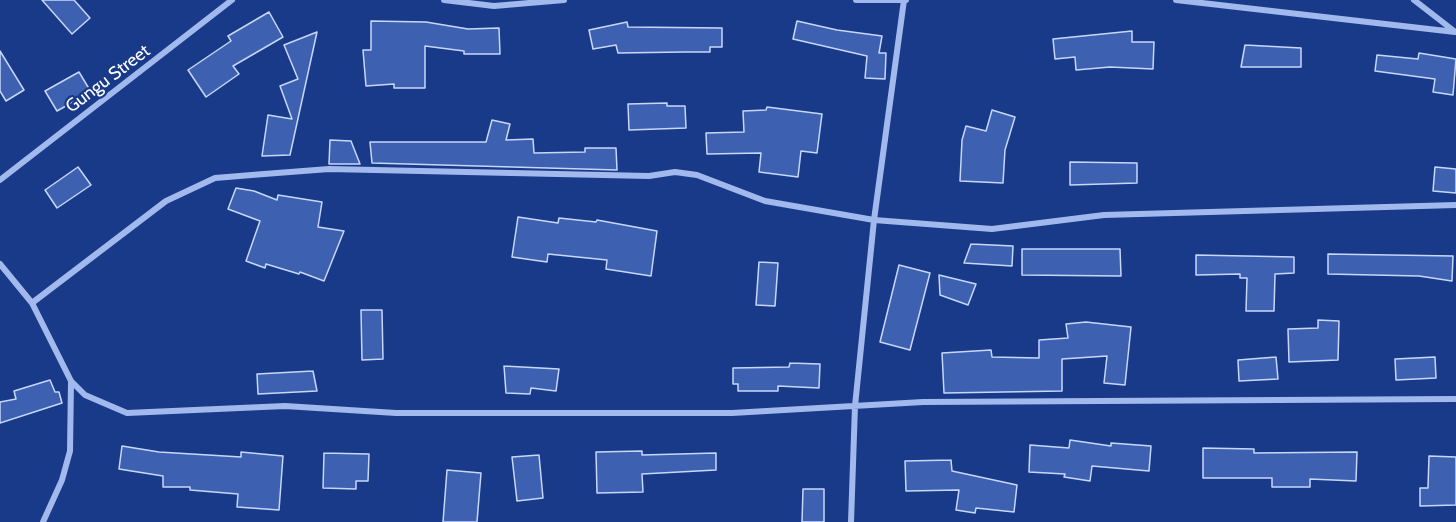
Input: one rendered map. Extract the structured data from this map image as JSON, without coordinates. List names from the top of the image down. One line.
{"streets":{"street":["Gungu Street"]}}
